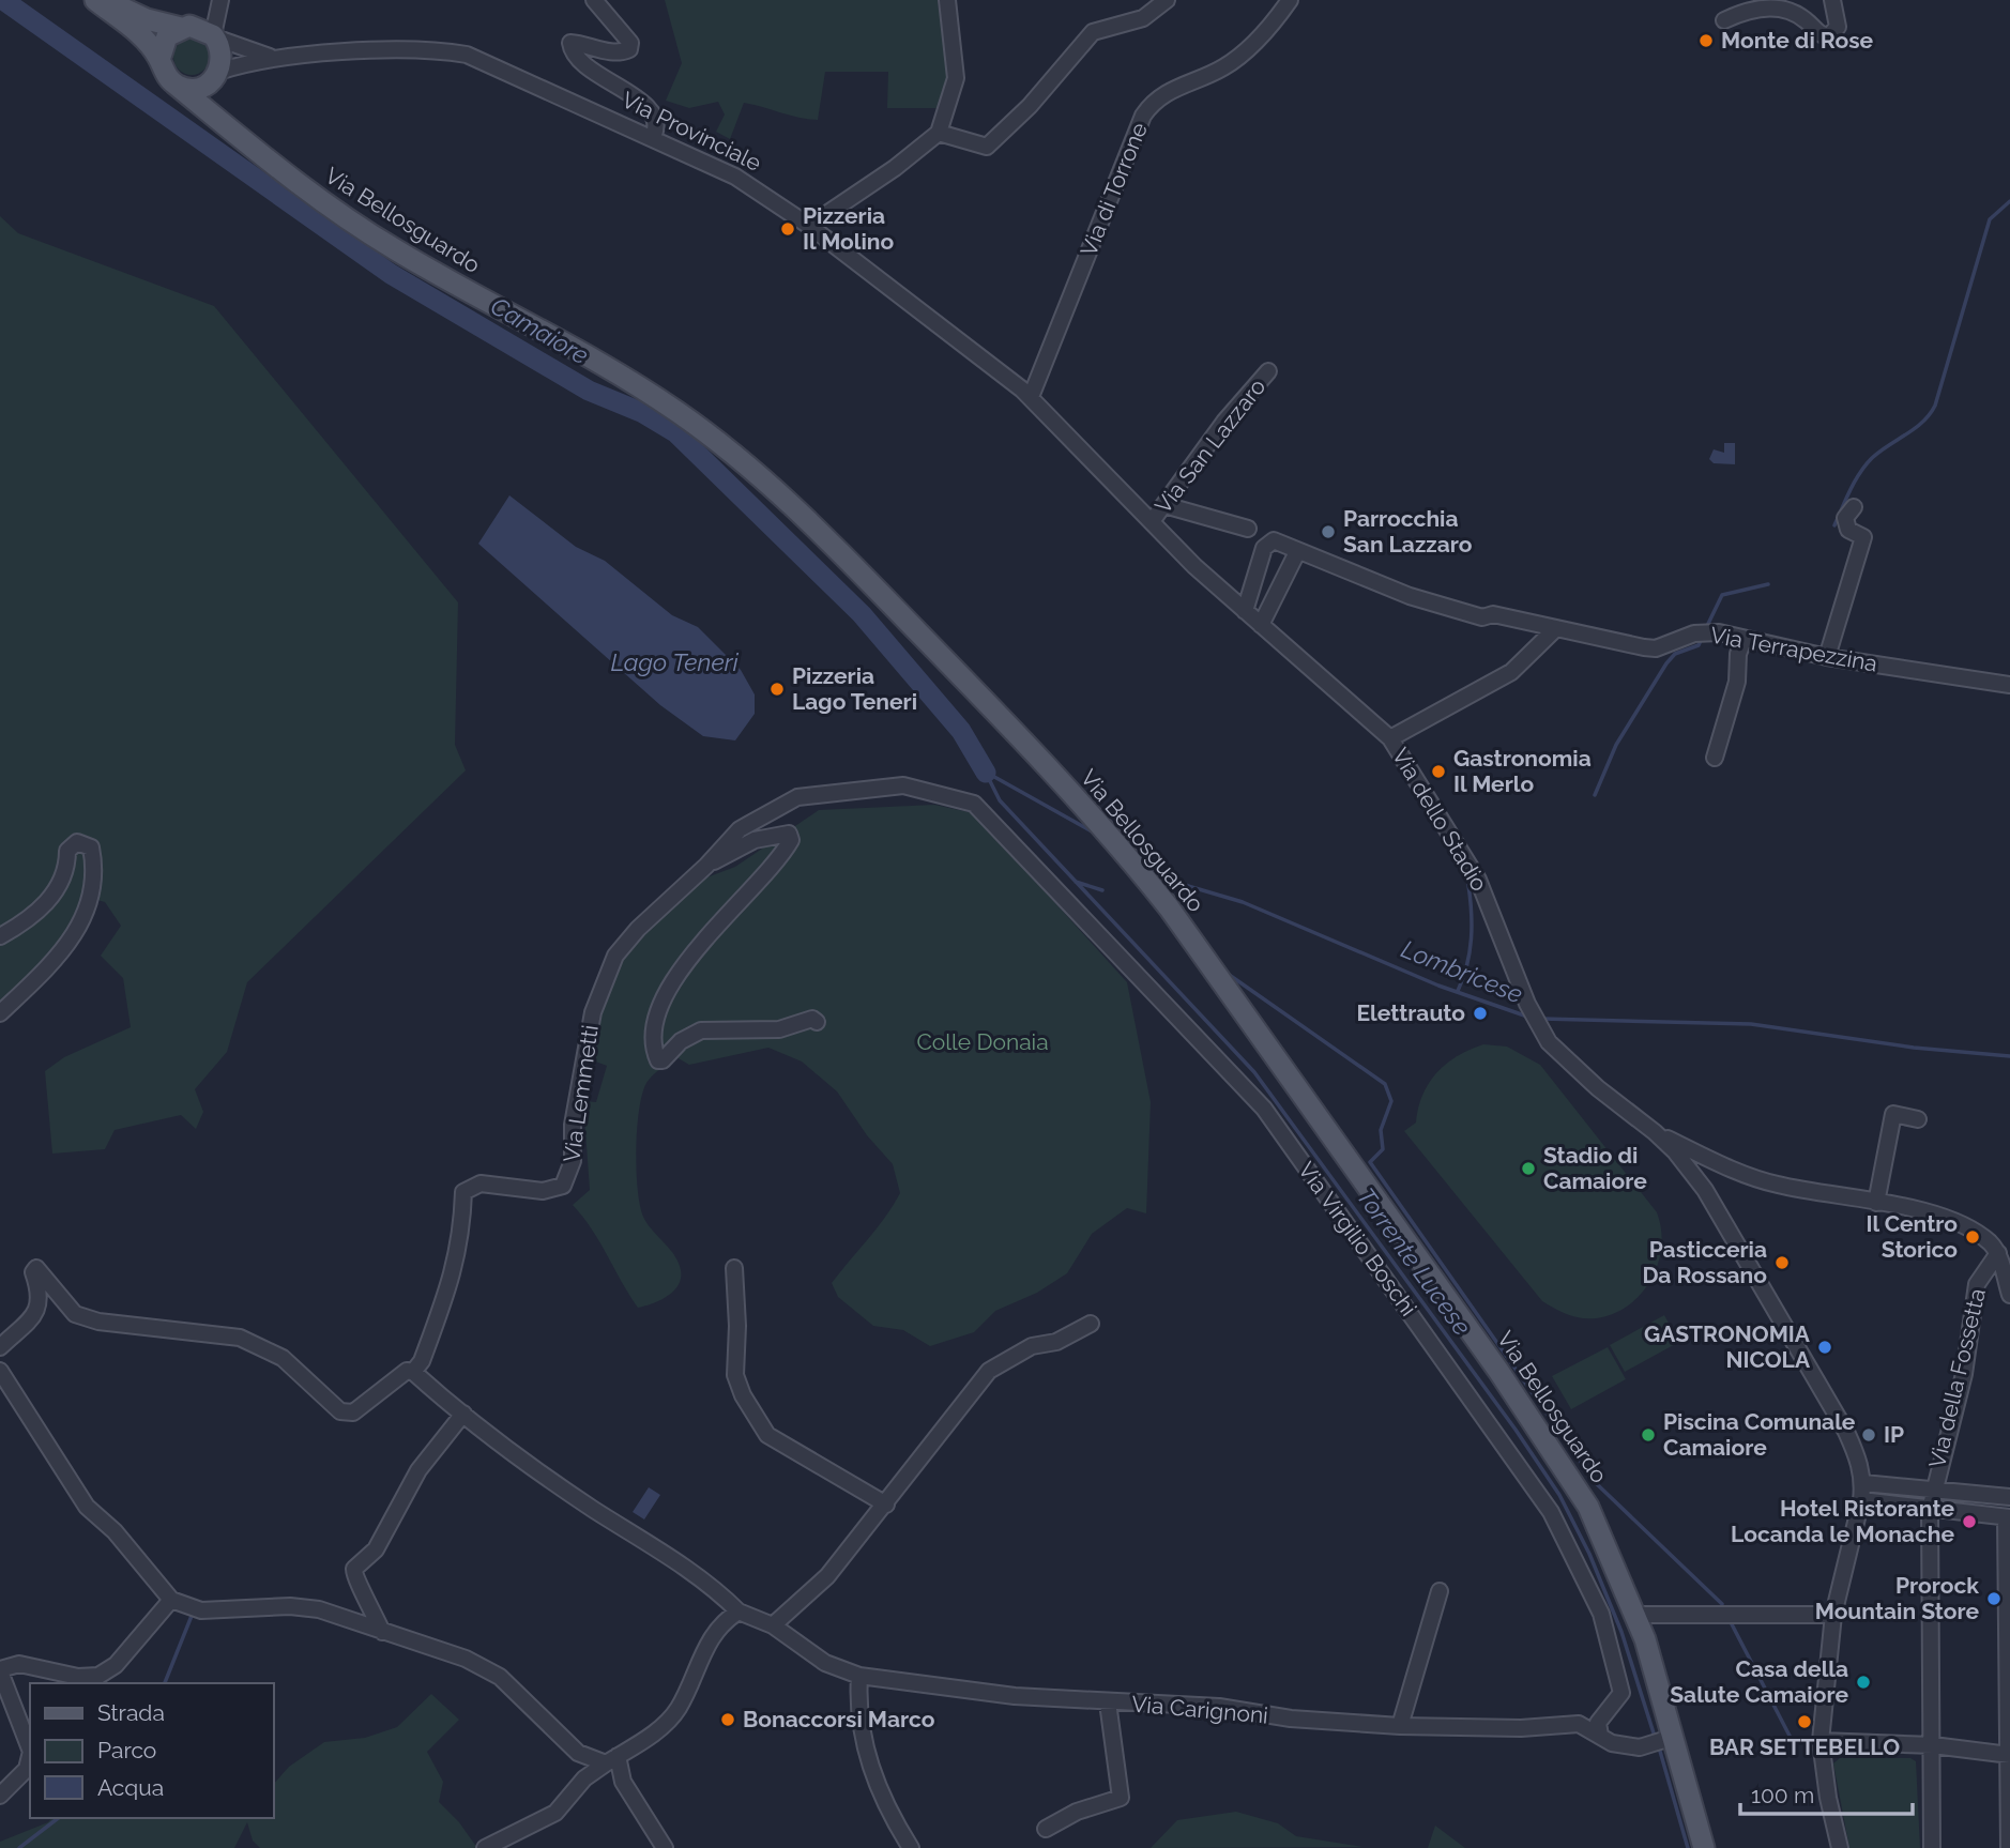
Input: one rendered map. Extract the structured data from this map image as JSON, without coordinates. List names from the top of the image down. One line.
{"streets":{"main road":["Via Provinciale","Via Bellosguardo"],"street":["Via di Torrone","Via San Lazzaro","Via Terrapezzina","Via dello Stadio","Via Lemmetti","Via Virgilio Boschi","Via della Fossetta","Via Carignoni"]},"crossings":[["Via Provinciale","Via di Torrone"],["Via Provinciale","Via dello Stadio"],["Via di Torrone","Via dello Stadio"],["Via Bellosguardo","Via Carignoni"],["Via San Lazzaro","Via dello Stadio"],["Via Terrapezzina","Via dello Stadio"],["Via Lemmetti","Via Virgilio Boschi"],["Via Virgilio Boschi","Via Carignoni"]],"water":["Camaiore","Lago Teneri","Lombricese","Torrente Lucese"],"parks":["Colle Donaia"],"places":["Monte di Rose","Pizzeria Il Molino","Parrocchia San Lazzaro","Pizzeria Lago Teneri","Gastronomia Il Merlo","Elettrauto","Stadio di Camaiore","Il Centro Storico","Pasticceria Da Rossano","GASTRONOMIA NICOLA","Piscina Comunale Camaiore","IP","Hotel Ristorante Locanda le Monache","Prorock Mountain Store","Casa della Salute Camaiore","Bonaccorsi Marco","BAR SETTEBELLO"],"legend":["Strada","Parco","Acqua"],"scale_bar":"100 m"}
